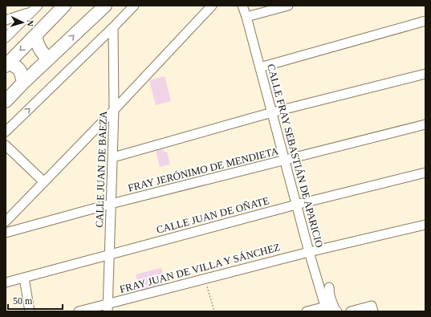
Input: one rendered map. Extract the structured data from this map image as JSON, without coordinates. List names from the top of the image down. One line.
{"streets":{"street":["CALLE FRAY SEBASTIÁN DE APARICIO","CALLE JUAN DE BAEZA","FRAY JERÓNIMO DE MENDIETA","CALLE JUAN DE OÑATE","FRAY JUAN DE VILLA Y SÁNCHEZ"]},"crossings":[["CALLE FRAY SEBASTIÁN DE APARICIO","FRAY JERÓNIMO DE MENDIETA"],["CALLE FRAY SEBASTIÁN DE APARICIO","CALLE JUAN DE OÑATE"],["CALLE FRAY SEBASTIÁN DE APARICIO","FRAY JUAN DE VILLA Y SÁNCHEZ"],["CALLE JUAN DE BAEZA","FRAY JERÓNIMO DE MENDIETA"],["CALLE JUAN DE BAEZA","CALLE JUAN DE OÑATE"],["CALLE JUAN DE BAEZA","FRAY JUAN DE VILLA Y SÁNCHEZ"]],"scale_bar":"50 m","north":"right"}
